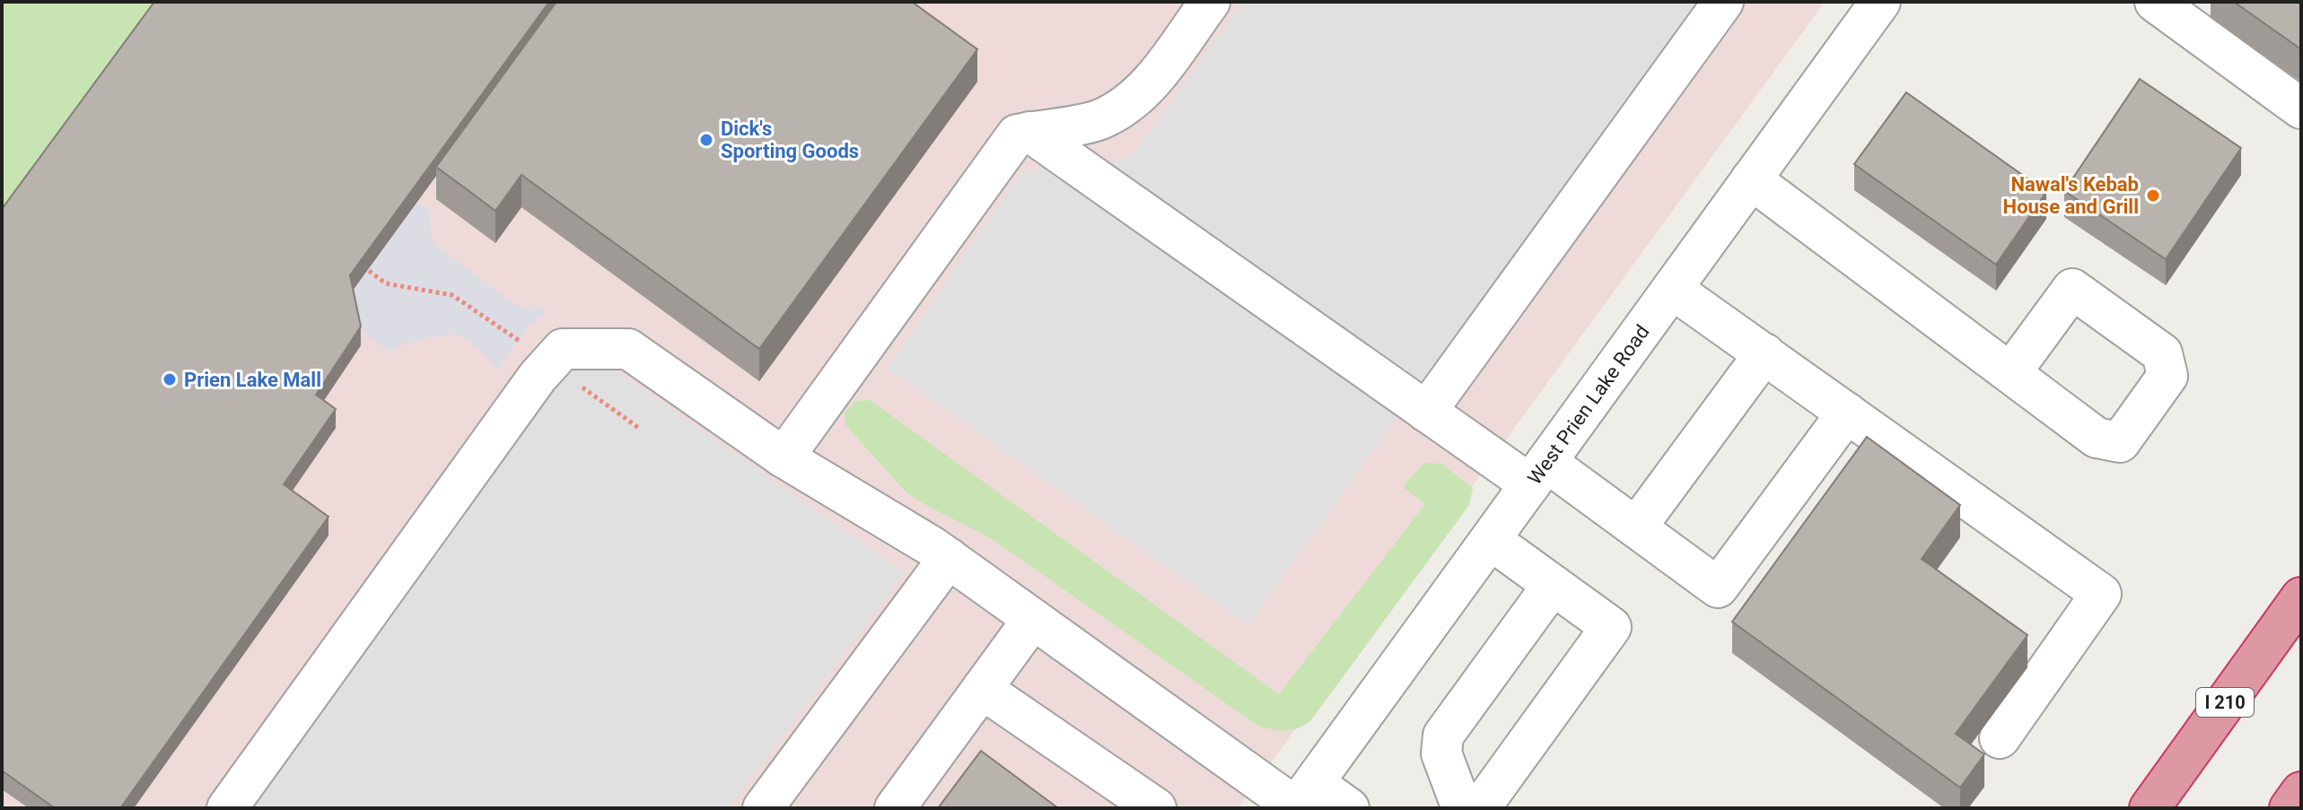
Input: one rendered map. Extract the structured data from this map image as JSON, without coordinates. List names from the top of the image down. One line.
{"streets":{"highway":["I 210"],"street":["West Prien Lake Road"]},"places":["Dick's Sporting Goods","Nawal's Kebab House and Grill","Prien Lake Mall"]}
